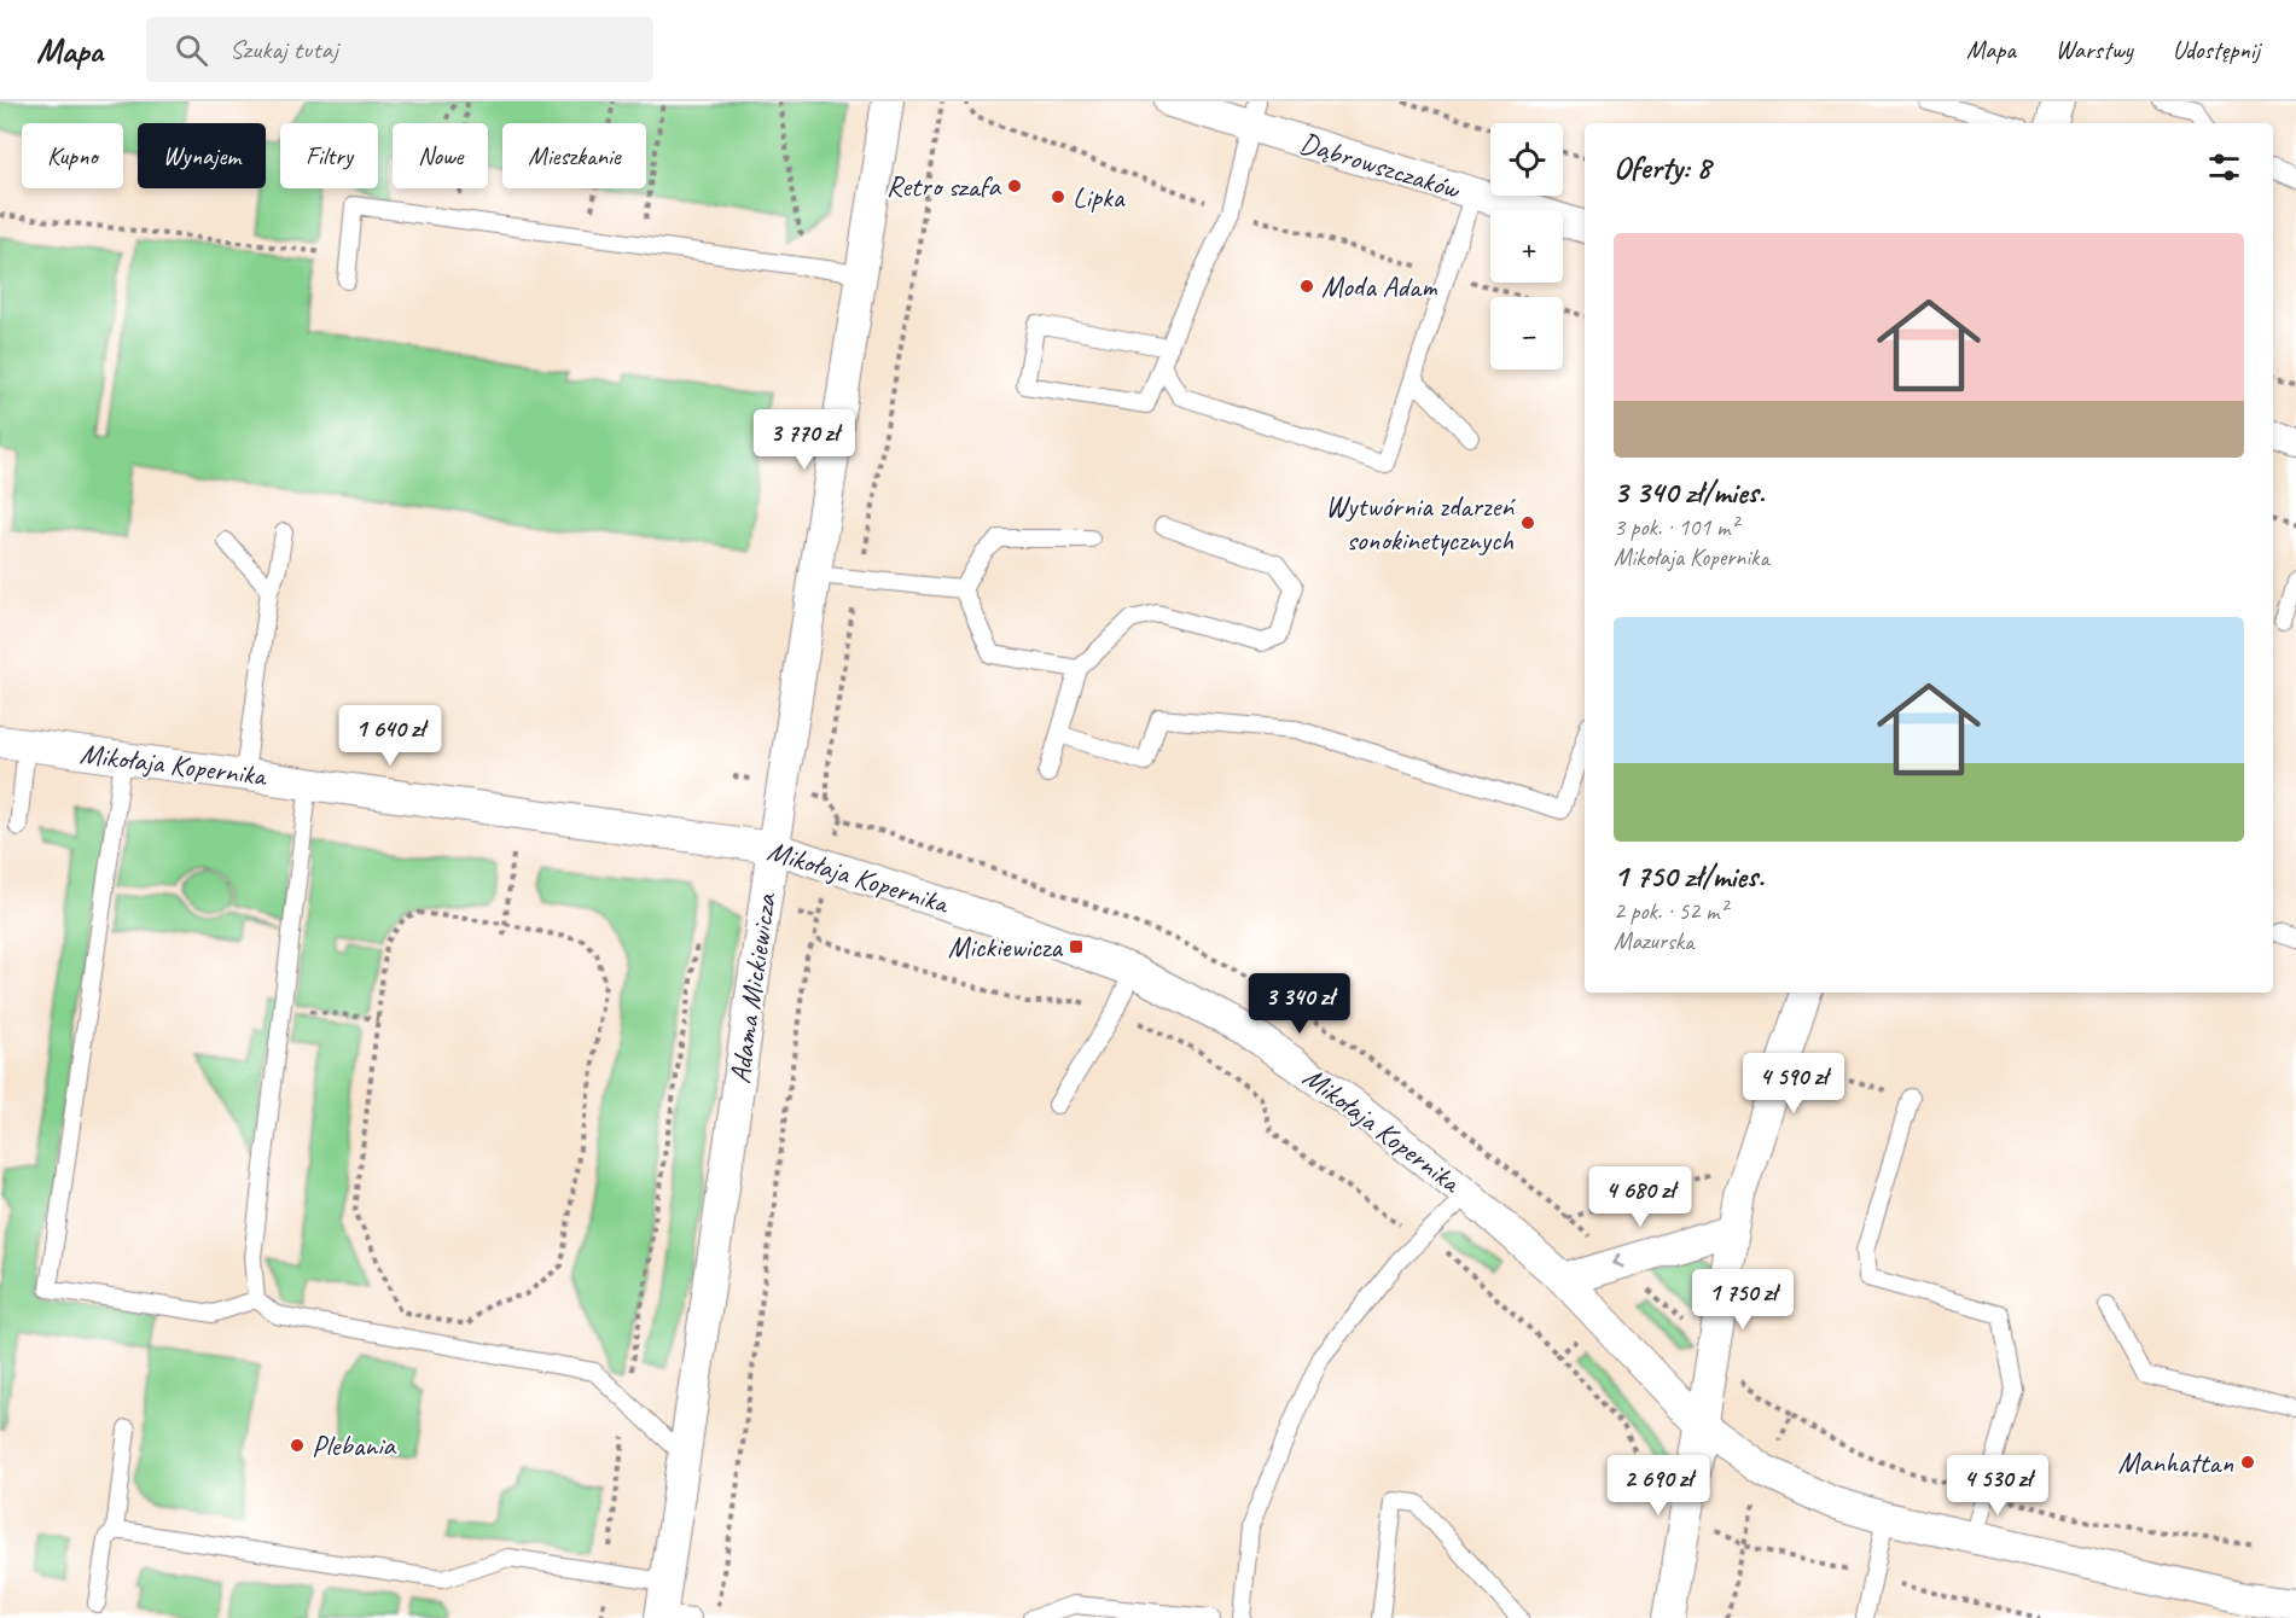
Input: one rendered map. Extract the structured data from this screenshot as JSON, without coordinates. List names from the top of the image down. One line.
{"streets":{"street":["Dąbrowszczaków","Mikołaja Kopernika","Adama Mickiewicza"]},"crossings":[["Mikołaja Kopernika","Adama Mickiewicza"]],"places":{"other":["Retro szafa","Lipka","Moda Adam","Wytwórnia zdarzeń sonokinetycznych","Plebania","Manhattan"],"transit":["Mickiewicza"]},"page":{"header":"Mapa","search":"Szukaj tutaj","nav":["Mapa","Warstwy","Udostępnij"],"map_buttons":["+","−"],"chip":["Kupno","Wynajem","Filtry","Nowe","Mieszkanie"],"heading":"Oferty: 8","list":[{"name":"3 340 zł/mies.","note":"3 pok. · 101 m² · Mikołaja Kopernika"},{"name":"1 750 zł/mies.","note":"2 pok. · 52 m² · Mazurska"}],"price":["3 770 zł","1 640 zł","3 340 zł","4 590 zł","4 680 zł","1 750 zł","2 690 zł","4 530 zł"]}}
